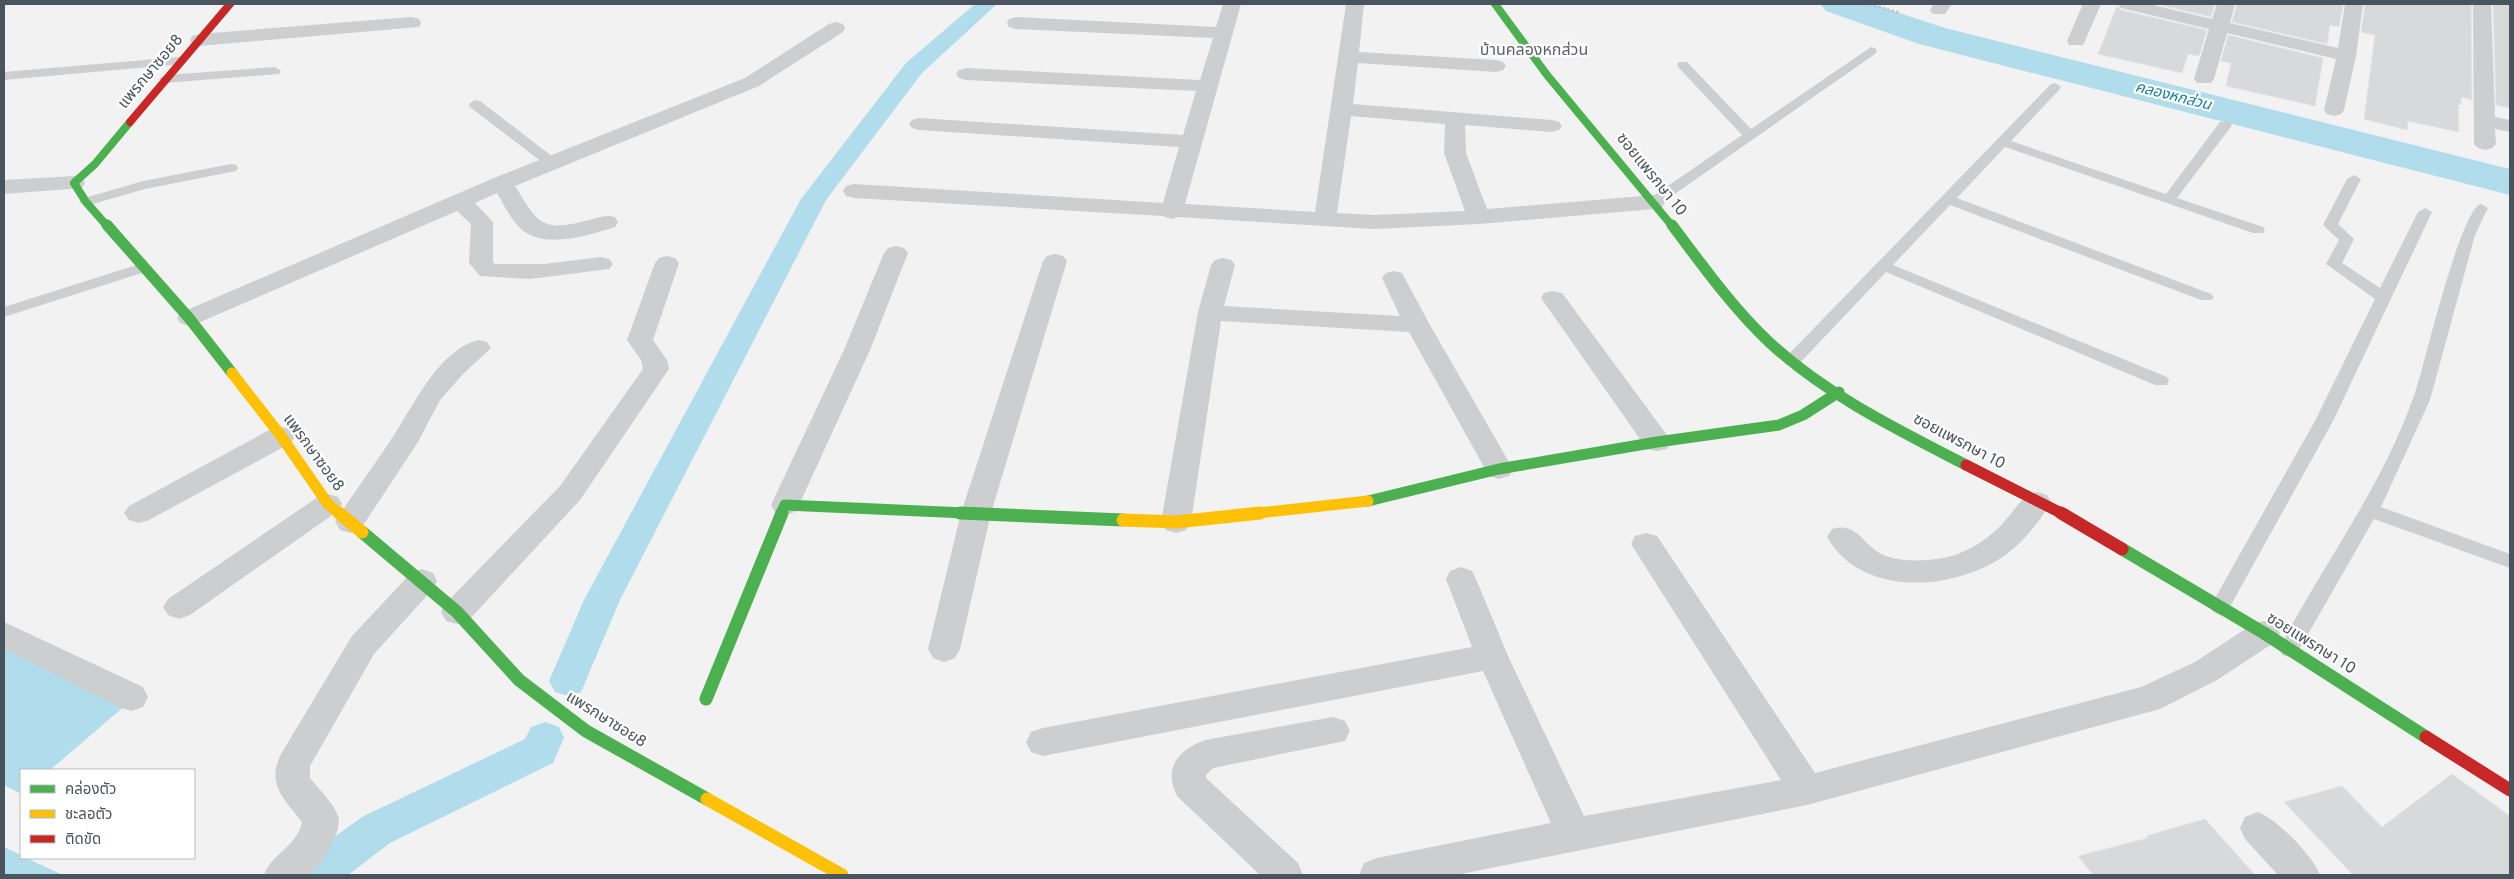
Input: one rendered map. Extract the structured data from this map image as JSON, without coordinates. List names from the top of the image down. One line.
{"streets":{"street":["แพรกษาซอย8","ซอยแพรกษา 10"]},"districts":["บ้านคลองหกส่วน"],"water":["คลองหกส่วน"],"legend":["คล่องตัว","ชะลอตัว","ติดขัด"]}
